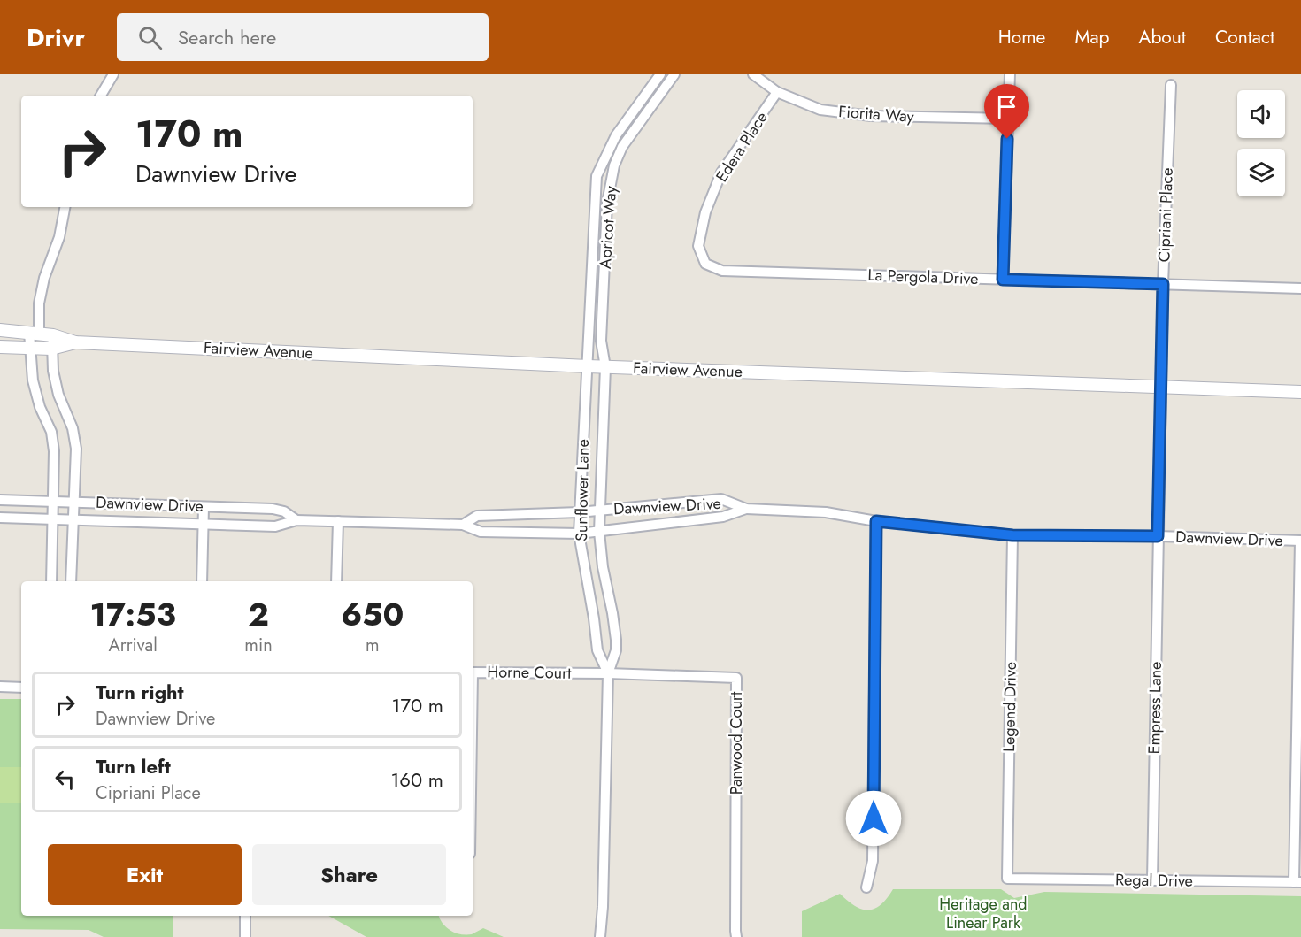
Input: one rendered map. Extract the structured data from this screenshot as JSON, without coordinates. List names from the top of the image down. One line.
{"streets":{"street":["Fiorita Way","Edera Place","Cipriani Place","Apricot Way","La Pergola Drive","Fairview Avenue","Sunflower Lane","Dawnview Drive","Horne Court","Legend Drive","Empress Lane","Panwood Court","Regal Drive"]},"crossings":[["Fiorita Way","Edera Place"],["Edera Place","La Pergola Drive"],["Cipriani Place","La Pergola Drive"],["Cipriani Place","Fairview Avenue"],["Cipriani Place","Dawnview Drive"],["Cipriani Place","Empress Lane"],["Apricot Way","Fairview Avenue"],["Apricot Way","Sunflower Lane"],["Fairview Avenue","Sunflower Lane"],["Sunflower Lane","Dawnview Drive"],["Sunflower Lane","Horne Court"],["Sunflower Lane","Panwood Court"],["Dawnview Drive","Legend Drive"],["Dawnview Drive","Empress Lane"],["Horne Court","Panwood Court"],["Legend Drive","Regal Drive"],["Empress Lane","Regal Drive"]],"parks":["Heritage and Linear Park"],"page":{"header":"Drivr","search":"Search here","nav":["Home","Map","About","Contact"],"turn":["170 m","Dawnview Drive"],"eta":["17:53","Arrival","2","min","650","m"],"list":[{"name":"Turn right","note":"Dawnview Drive","value":"170 m"},{"name":"Turn left","note":"Cipriani Place","value":"160 m"}],"buttons":["Exit","Share"]}}
